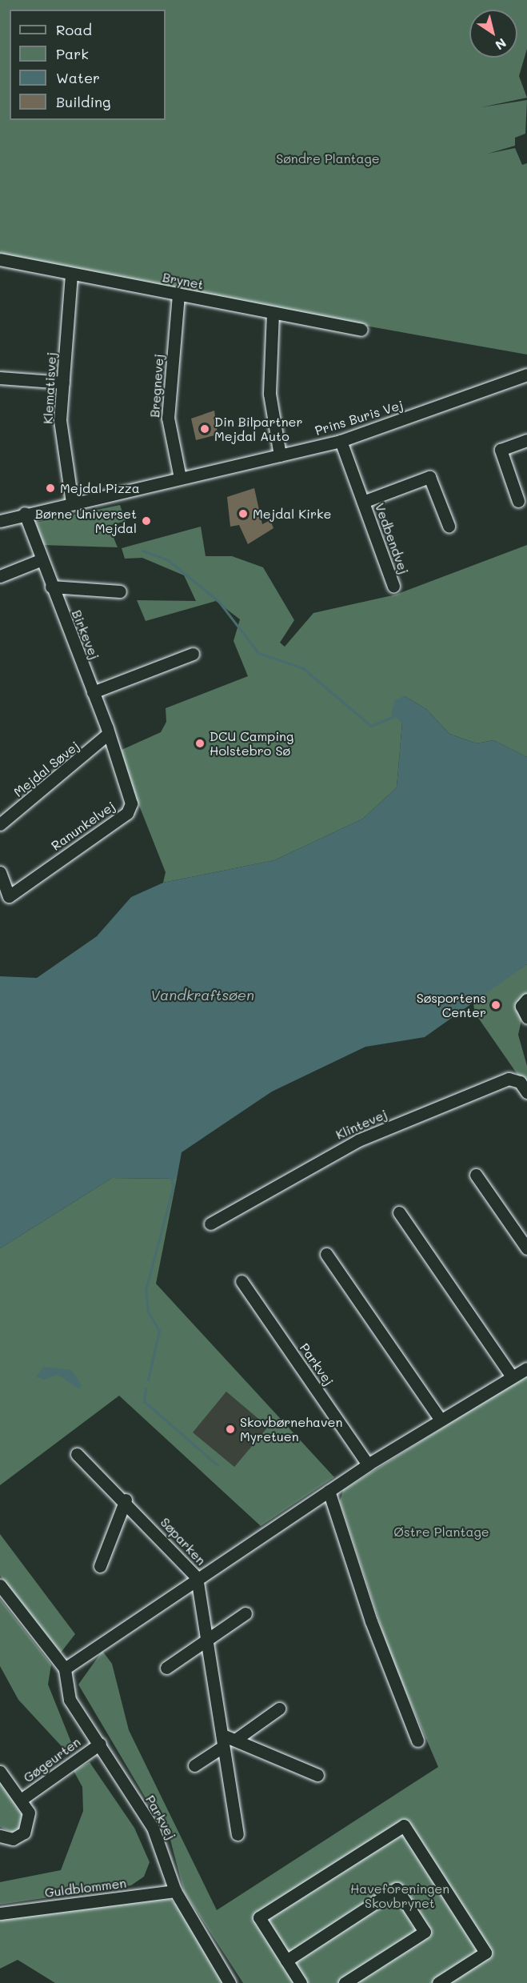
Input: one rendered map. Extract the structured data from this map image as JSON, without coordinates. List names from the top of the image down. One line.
{"streets":{"street":["Brynet","Bregnevej","Klematisvej","Prins Buris Vej","Vedbendvej","Birkevej","Mejdal Søvej","Ranunkelvej","Klintevej","Parkvej","Søparken","Gøgeurten","Guldblommen"]},"crossings":[["Brynet","Bregnevej"],["Brynet","Klematisvej"],["Bregnevej","Prins Buris Vej"],["Klematisvej","Prins Buris Vej"],["Prins Buris Vej","Vedbendvej"],["Prins Buris Vej","Birkevej"],["Birkevej","Mejdal Søvej"],["Birkevej","Ranunkelvej"],["Mejdal Søvej","Ranunkelvej"],["Parkvej","Gøgeurten"],["Parkvej","Guldblommen"]],"water":["Vandkraftsøen"],"parks":["Søndre Plantage","Østre Plantage","Haveforeningen Skovbrynet"],"places":["Din Bilpartner Mejdal Auto","Mejdal Pizza","Mejdal Kirke","Børne Universet Mejdal","DCU Camping Holstebro Sø","Søsportens Center","Skovbørnehaven Myretuen"],"legend":["Road","Park","Water","Building"],"north":"bottom right"}
